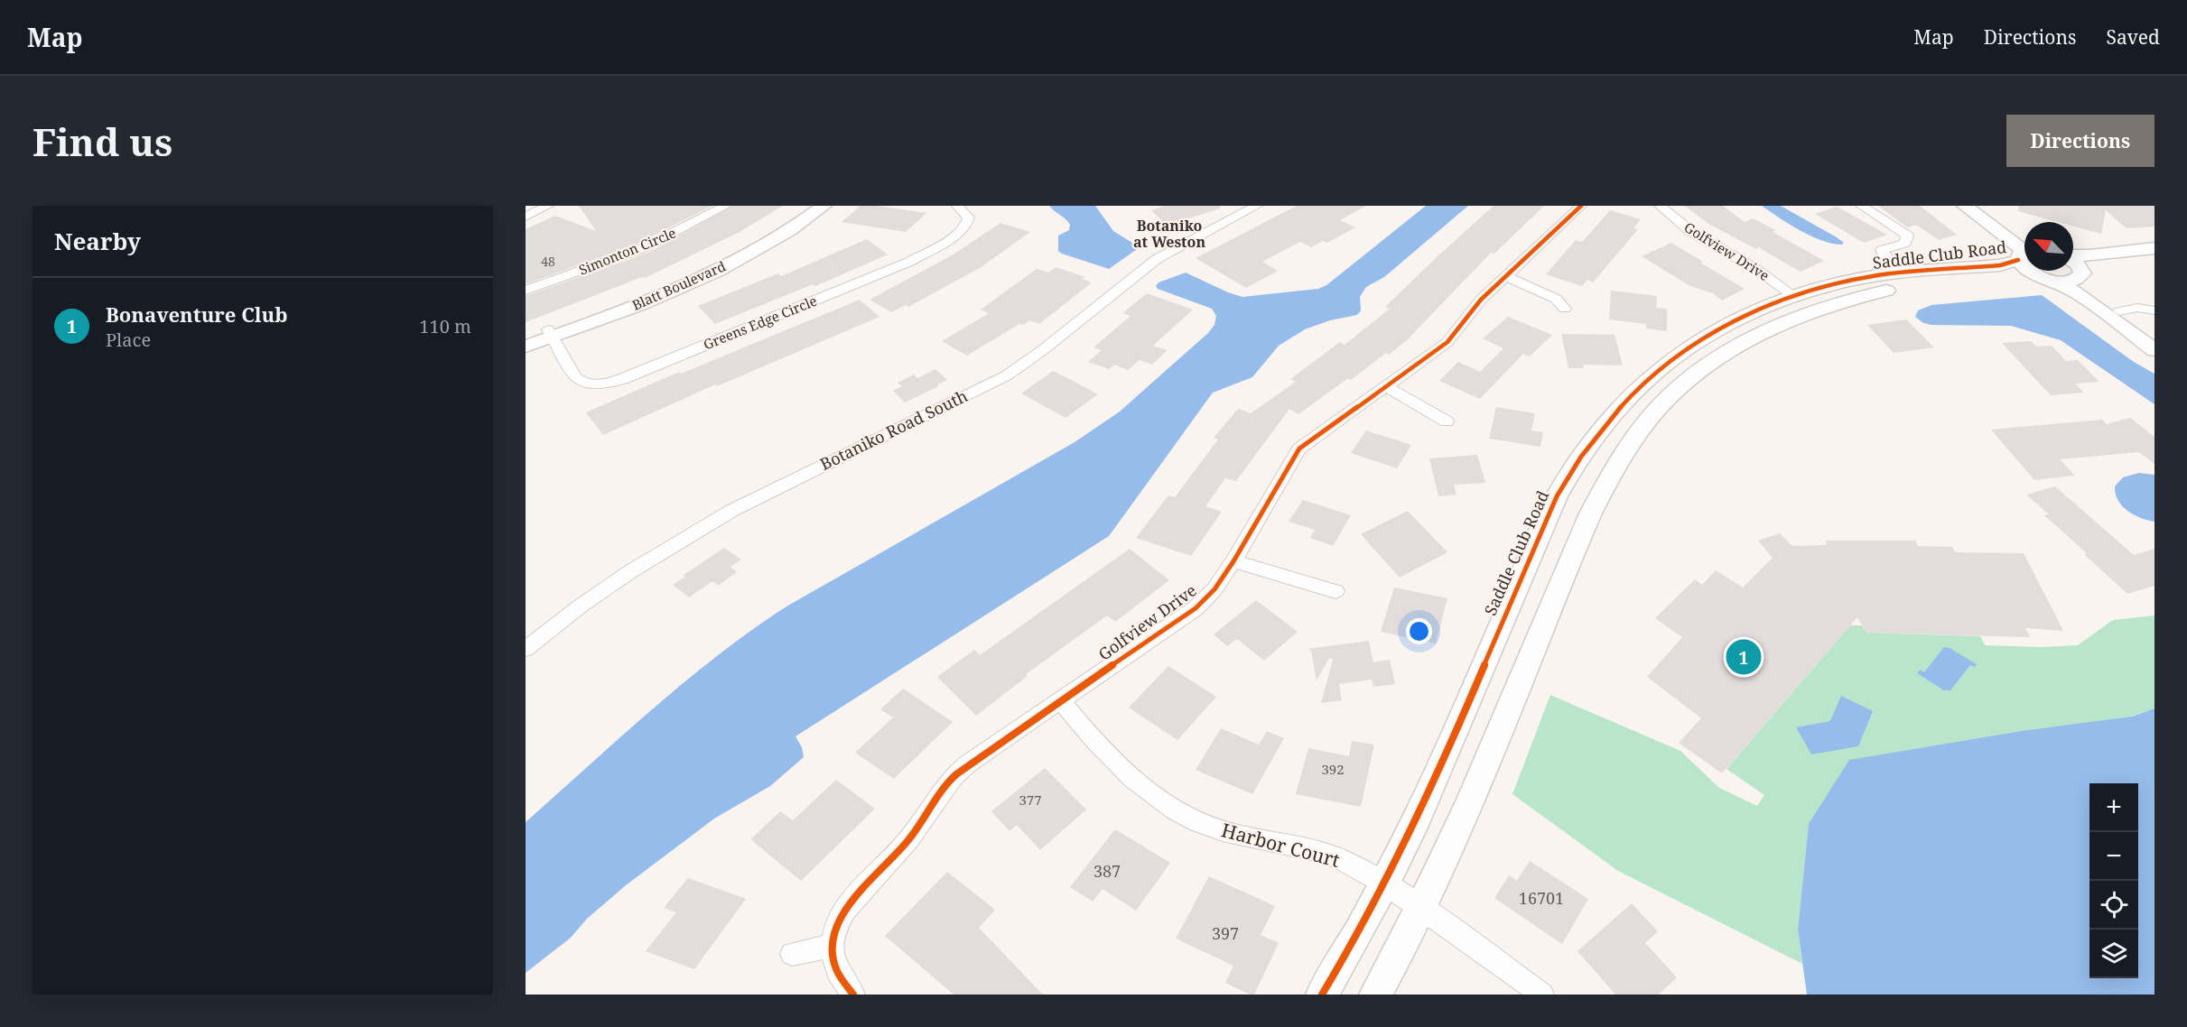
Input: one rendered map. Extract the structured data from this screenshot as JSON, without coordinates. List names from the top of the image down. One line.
{"streets":{"street":["Simonton Circle","Golfview Drive","Saddle Club Road","Blatt Boulevard","Greens Edge Circle","Botaniko Road South","Harbor Court"]},"crossings":[["Golfview Drive","Saddle Club Road"],["Golfview Drive","Harbor Court"],["Saddle Club Road","Harbor Court"],["Blatt Boulevard","Greens Edge Circle"]],"districts":["Botaniko at Weston"],"house_numbers":["48","392","377","387","16701","397"],"north":"top left","page":{"header":"Map","nav":["Map","Directions","Saved"],"buttons":"Directions","title":"Find us","heading":"Nearby","list":[{"mark":"1","name":"Bonaventure Club","note":"Place","value":"110 m"}],"pins":"1","map_buttons":["+","−"]}}
